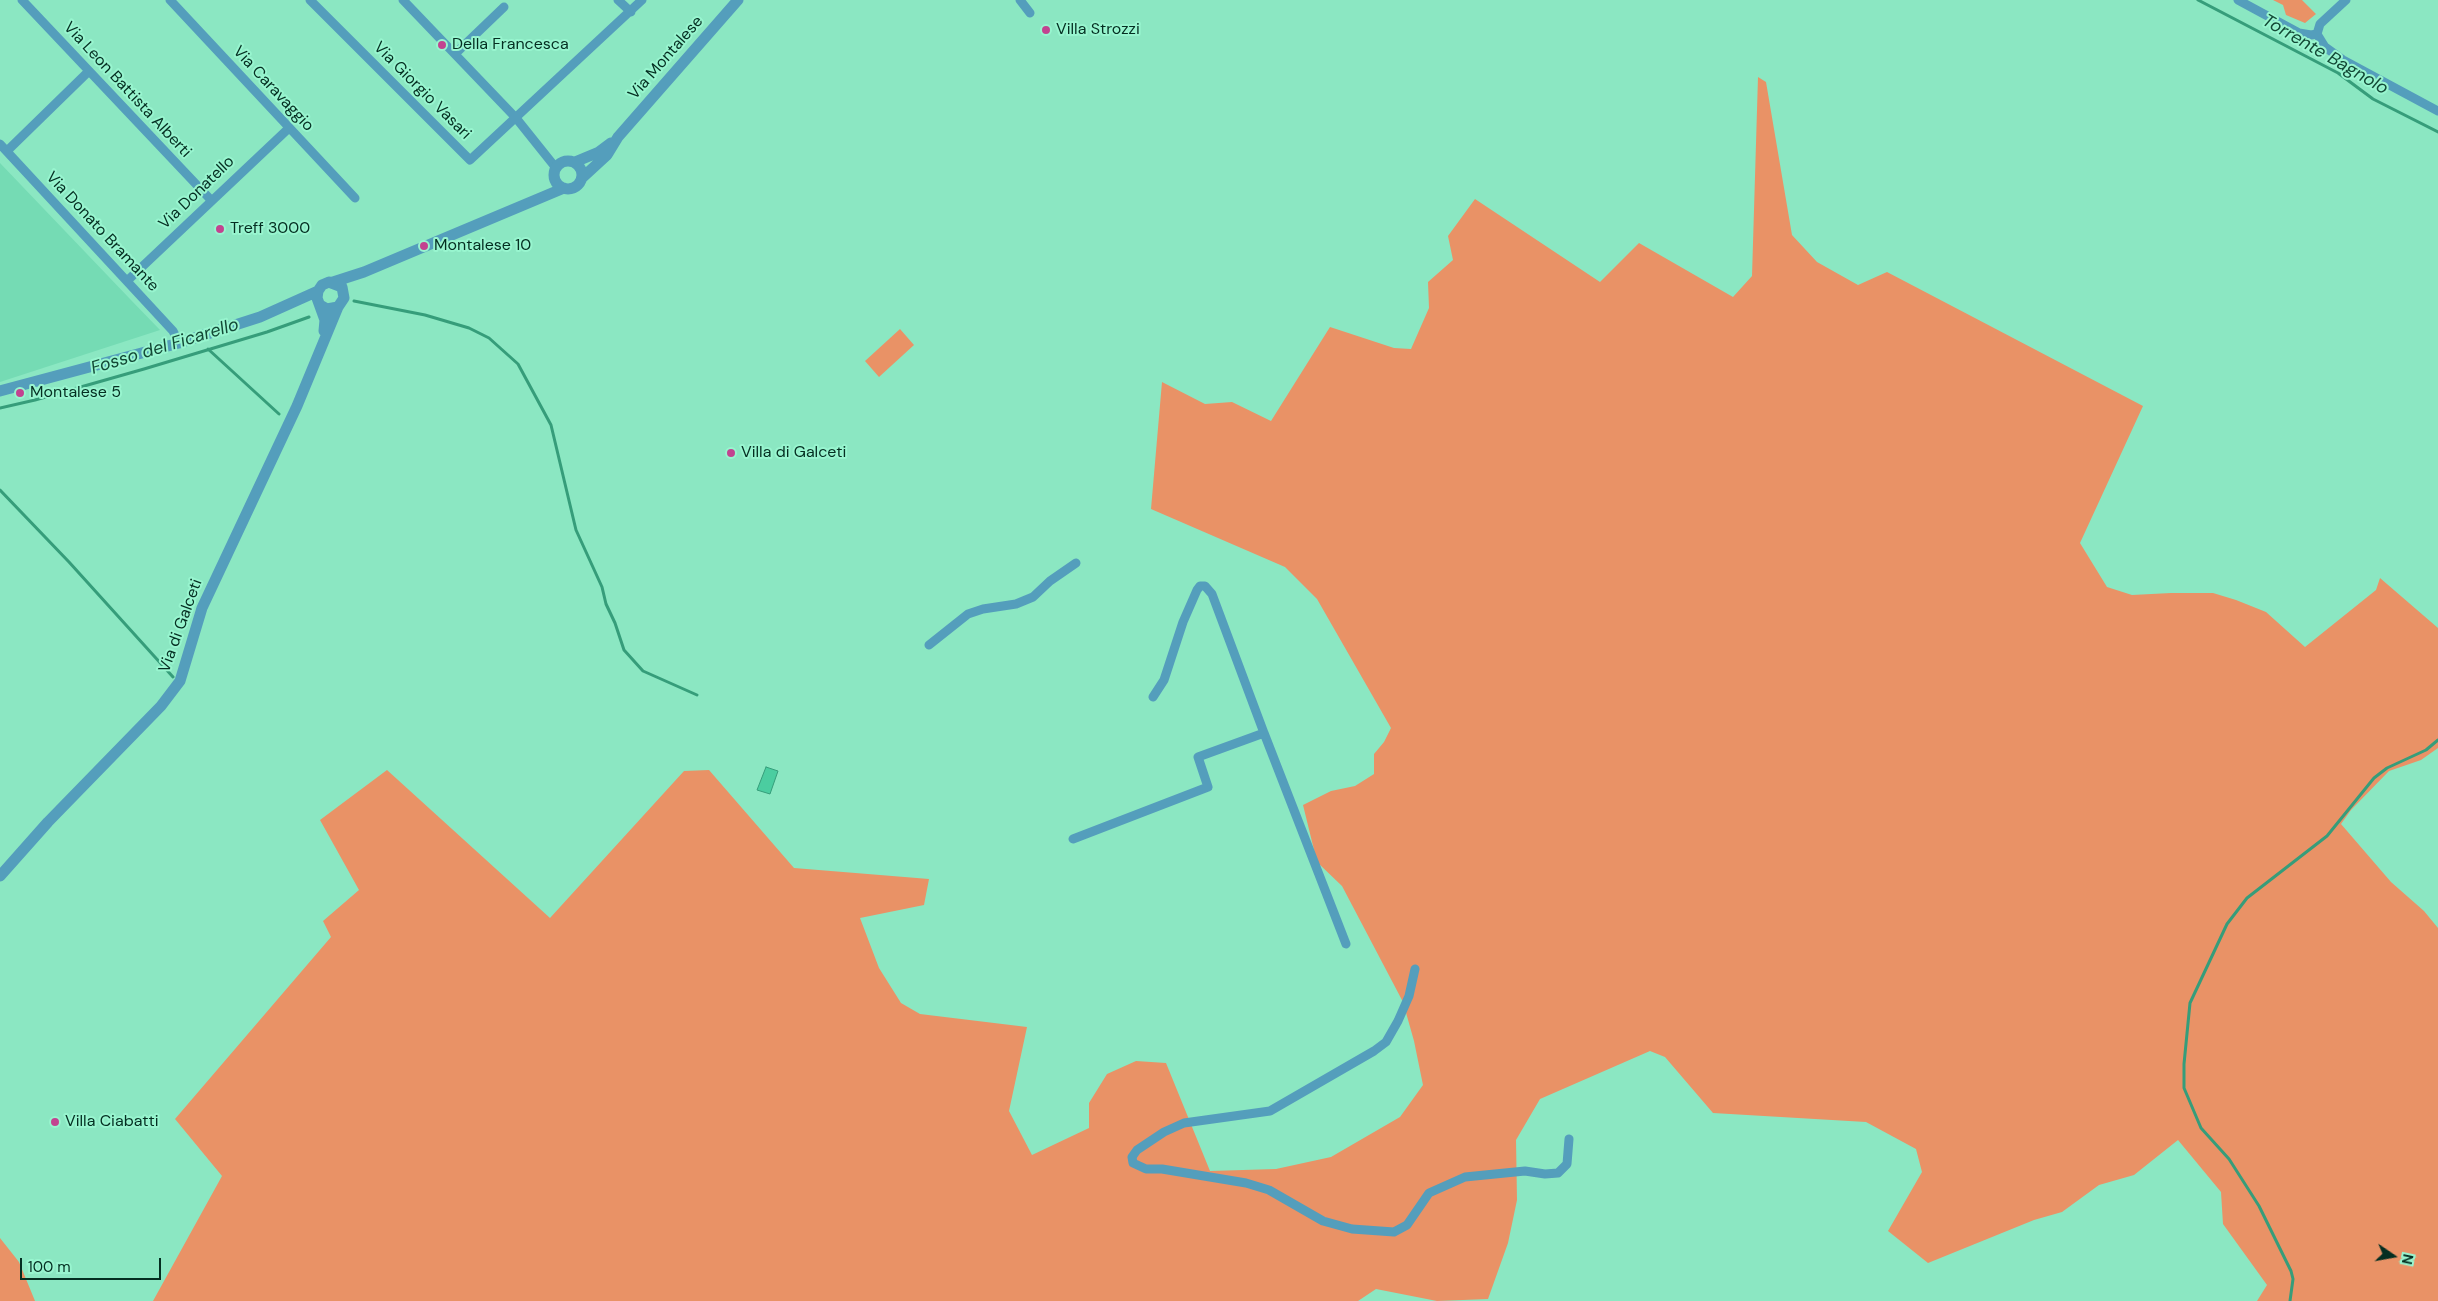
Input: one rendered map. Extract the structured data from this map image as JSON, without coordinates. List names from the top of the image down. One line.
{"streets":{"street":["Via Montalese","Via Caravaggio","Via Leon Battista Alberti","Via Giorgio Vasari","Via Donatello","Via Donato Bramante","Via di Galceti"]},"crossings":[["Via Montalese","Via Donato Bramante"],["Via Montalese","Via di Galceti"],["Via Caravaggio","Via Donatello"],["Via Leon Battista Alberti","Via Donatello"],["Via Donatello","Via Donato Bramante"]],"water":["Torrente Bagnolo","Fosso del Ficarello"],"places":["Villa Strozzi","Della Francesca","Treff 3000","Montalese 10","Montalese 5","Villa di Galceti","Villa Ciabatti"],"scale_bar":"100 m","north":"right"}
